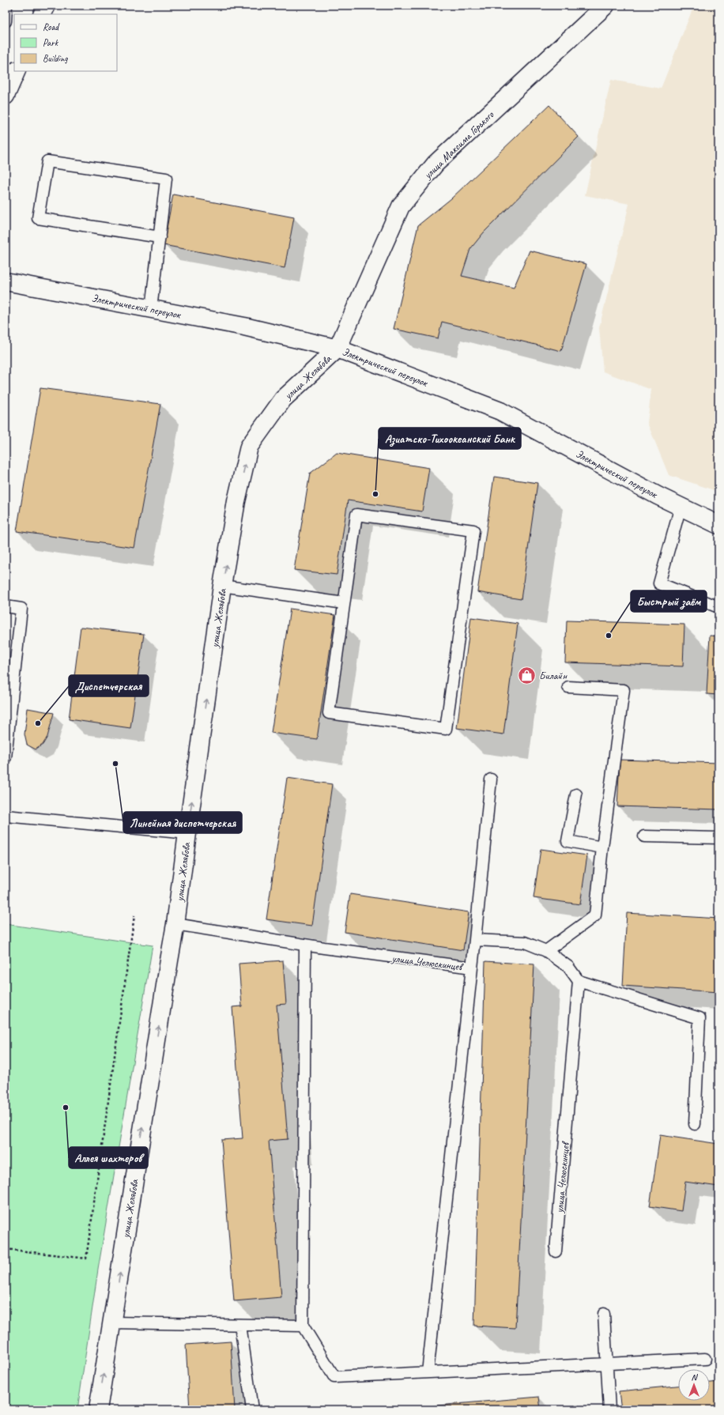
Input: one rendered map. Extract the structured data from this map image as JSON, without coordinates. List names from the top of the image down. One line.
{"streets":{"street":["улица Максима Горького","Электрический переулок","улица Желябова"],"lane":["улица Челюскинцев"]},"crossings":[["улица Максима Горького","Электрический переулок"],["улица Максима Горького","улица Желябова"],["Электрический переулок","улица Желябова"],["улица Желябова","улица Челюскинцев"]],"one_way":["улица Желябова"],"places":{"other":["Азиатско-Тихоокеанский Банк","Быстрый заём","Диспетчерская","Линейная диспетчерская","Аллея шахтеров"],"shop":["Билайн"]},"legend":["Road","Park","Building"],"north":"top"}
